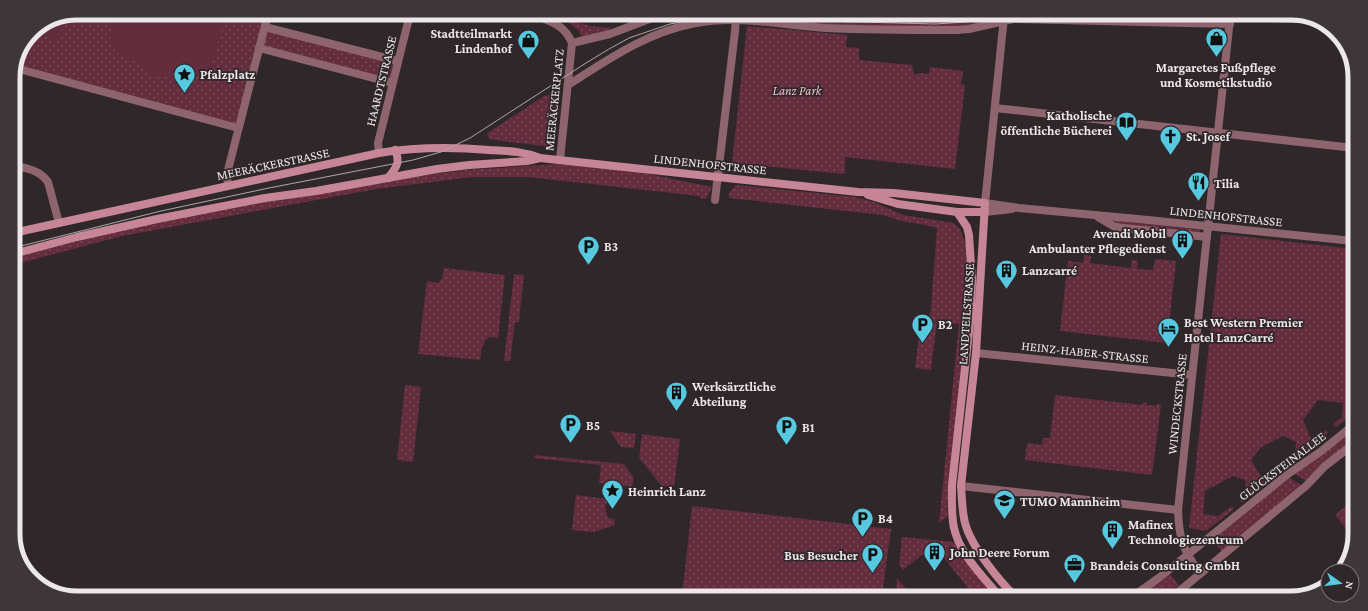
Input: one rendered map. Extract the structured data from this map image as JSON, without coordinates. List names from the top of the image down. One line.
{"streets":{"street":["HAARDTSTRASSE","MEERÄCKERPLATZ","MEERÄCKERSTRASSE","LINDENHOFSTRASSE","LANDTEILSTRASSE","HEINZ-HABER-STRASSE","WINDECKSTRASSE","GLÜCKSTEINALLEE"]},"crossings":[["HAARDTSTRASSE","MEERÄCKERSTRASSE"],["MEERÄCKERPLATZ","MEERÄCKERSTRASSE"],["MEERÄCKERPLATZ","LINDENHOFSTRASSE"],["MEERÄCKERSTRASSE","LINDENHOFSTRASSE"],["LINDENHOFSTRASSE","LANDTEILSTRASSE"],["LINDENHOFSTRASSE","WINDECKSTRASSE"],["LANDTEILSTRASSE","HEINZ-HABER-STRASSE"],["HEINZ-HABER-STRASSE","WINDECKSTRASSE"],["WINDECKSTRASSE","GLÜCKSTEINALLEE"]],"parks":["Lanz Park"],"places":{"shop":["Margaretes Fußpflege und Kosmetikstudio","Stadtteilmarkt Lindenhof"],"place":["Pfalzplatz","Heinrich Lanz"],"library":["Katholische öffentliche Bücherei"],"church":["St. Josef"],"restaurant":["Tilia"],"building":["Avendi Mobil Ambulanter Pflegedienst","Lanzcarré","Werksärztliche Abteilung","Mafinex Technologiezentrum","John Deere Forum"],"parking":["B3","B2","B5","B1","B4","Bus Besucher"],"hotel":["Best Western Premier Hotel LanzCarré"],"school or university":["TUMO Mannheim"],"office":["Brandeis Consulting GmbH"]},"north":"right"}
